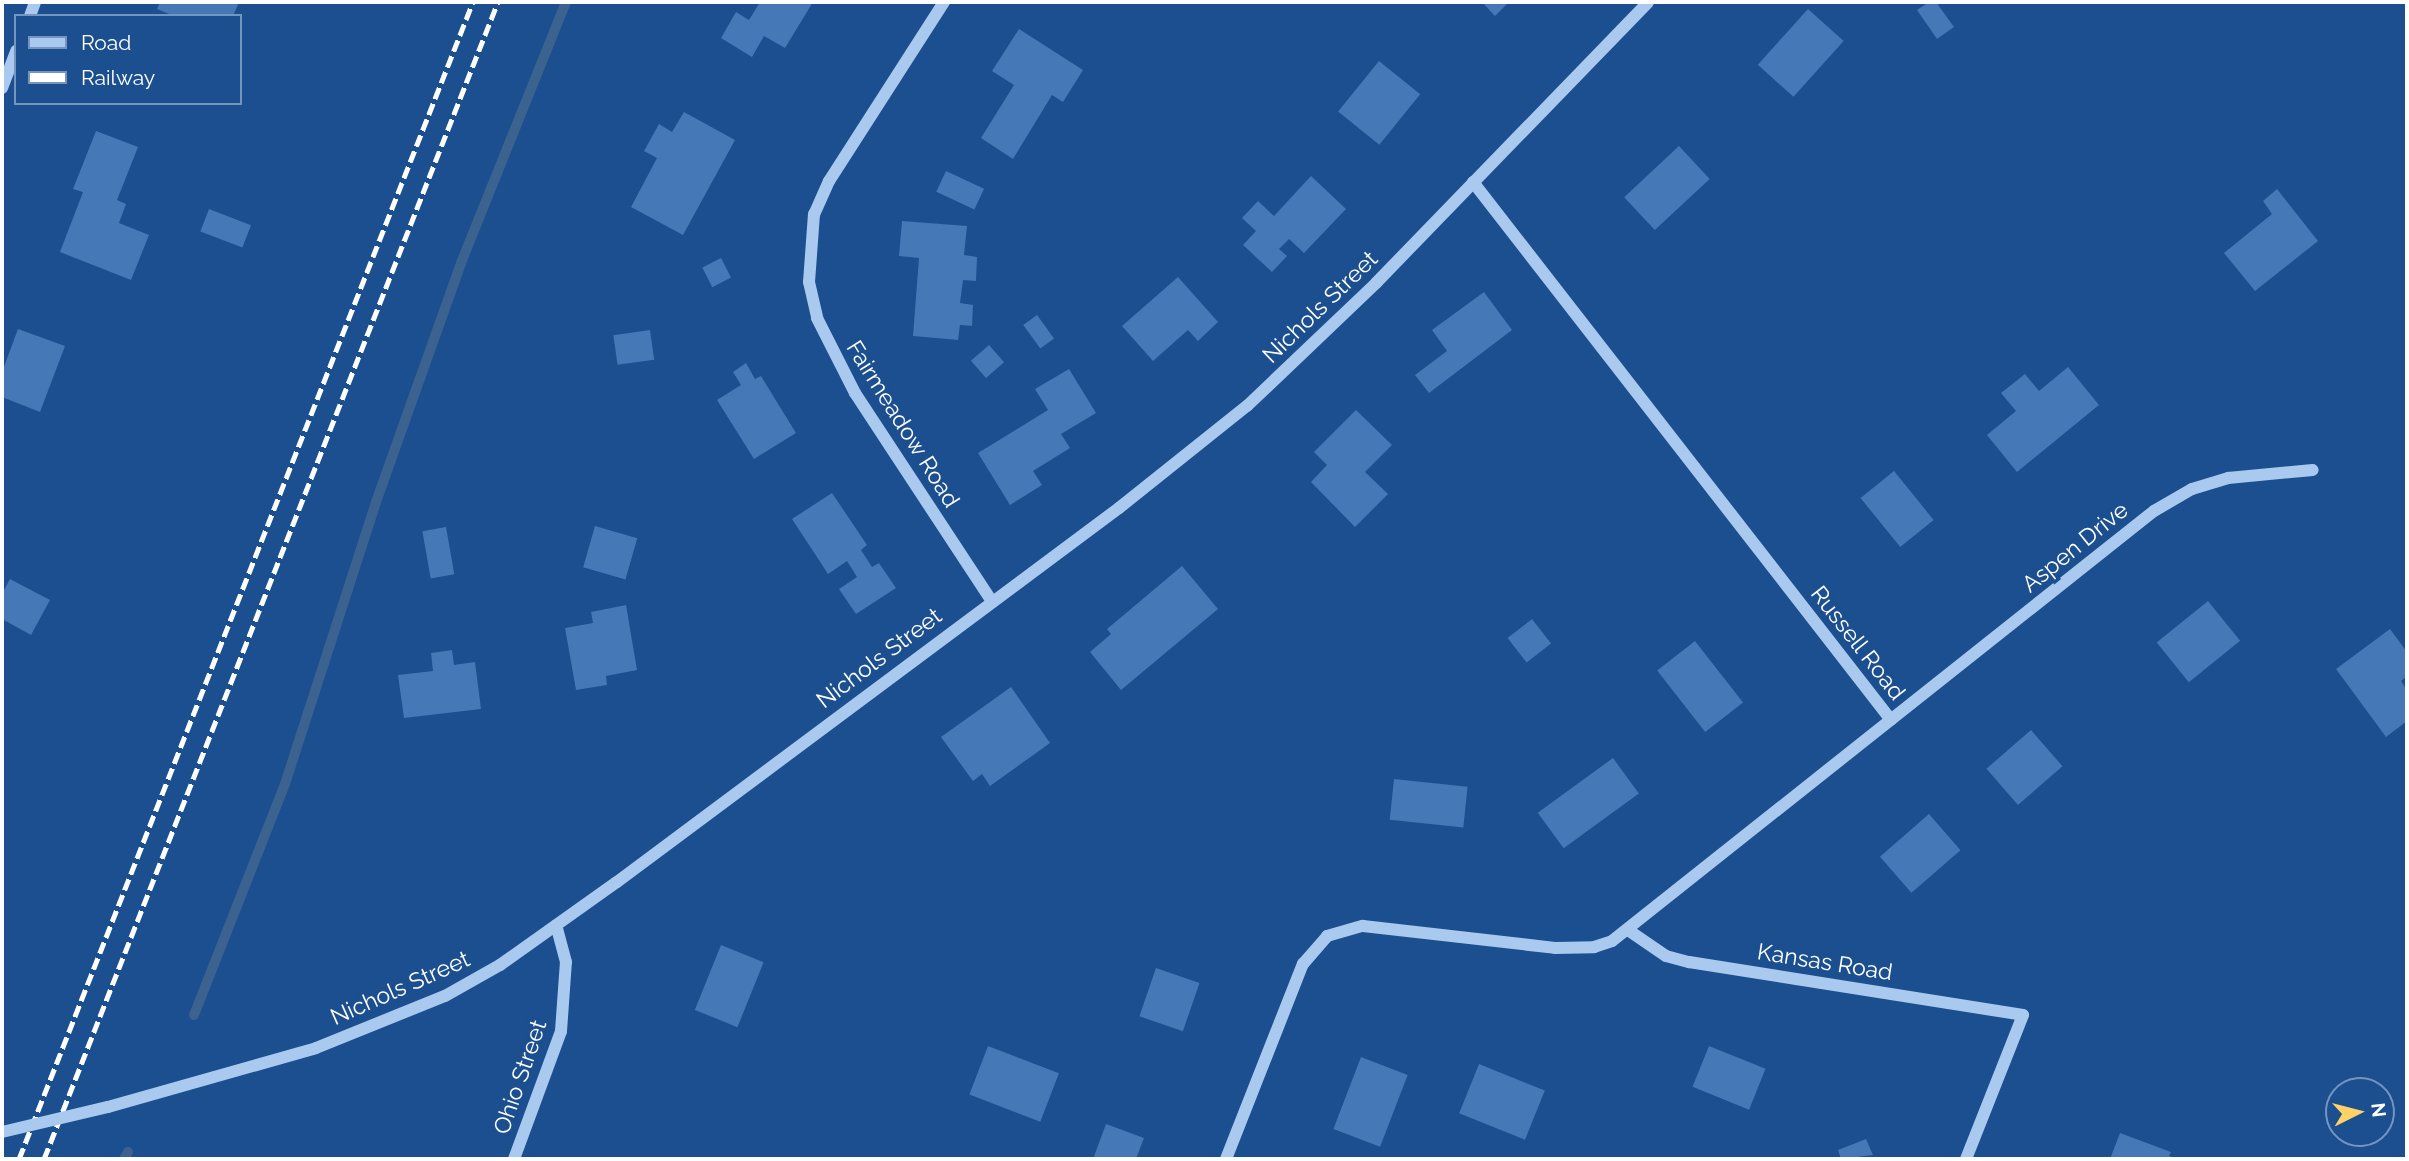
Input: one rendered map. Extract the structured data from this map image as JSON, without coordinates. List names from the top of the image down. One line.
{"streets":{"street":["Nichols Street","Fairmeadow Road","Aspen Drive","Russell Road","Kansas Road","Ohio Street"]},"crossings":[["Nichols Street","Fairmeadow Road"],["Nichols Street","Russell Road"],["Nichols Street","Ohio Street"],["Aspen Drive","Russell Road"],["Russell Road","Kansas Road"]],"legend":["Road","Railway"],"north":"right"}
